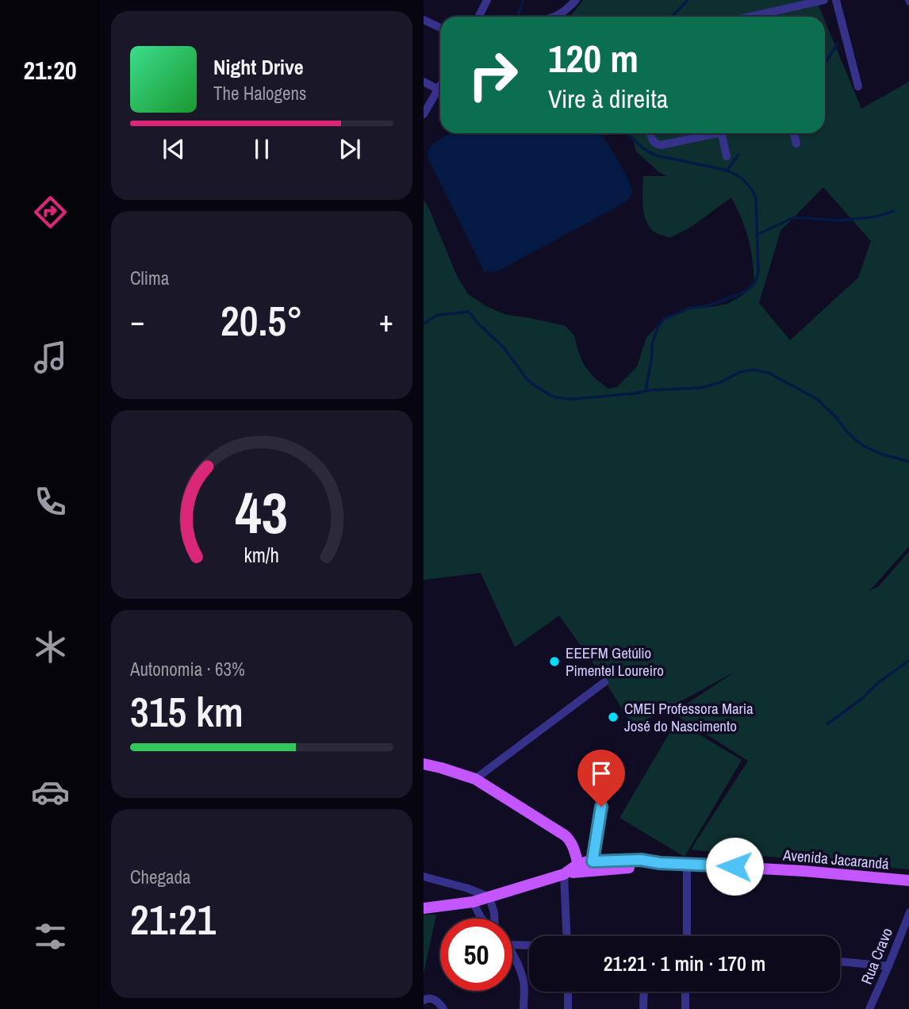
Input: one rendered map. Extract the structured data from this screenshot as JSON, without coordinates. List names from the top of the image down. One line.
{"streets":{"main road":["Avenida Jacarandá"],"street":["Rua Cravo"]},"places":["EEEFM Getúlio Pimentel Loureiro","CMEI Professora Maria José do Nascimento"],"page":{"tabs":"21:20","turn":["120 m","Vire à direita"],"song":["Night Drive","The Halogens"],"tile":["Clima",["Autonomia · 63%","315 km"],["Chegada","21:21"]],"heat":["−","20.5°","+"],"limit":"50","trip":"21:21 · 1 min · 170 m","gauge":["43","km/h"]}}
